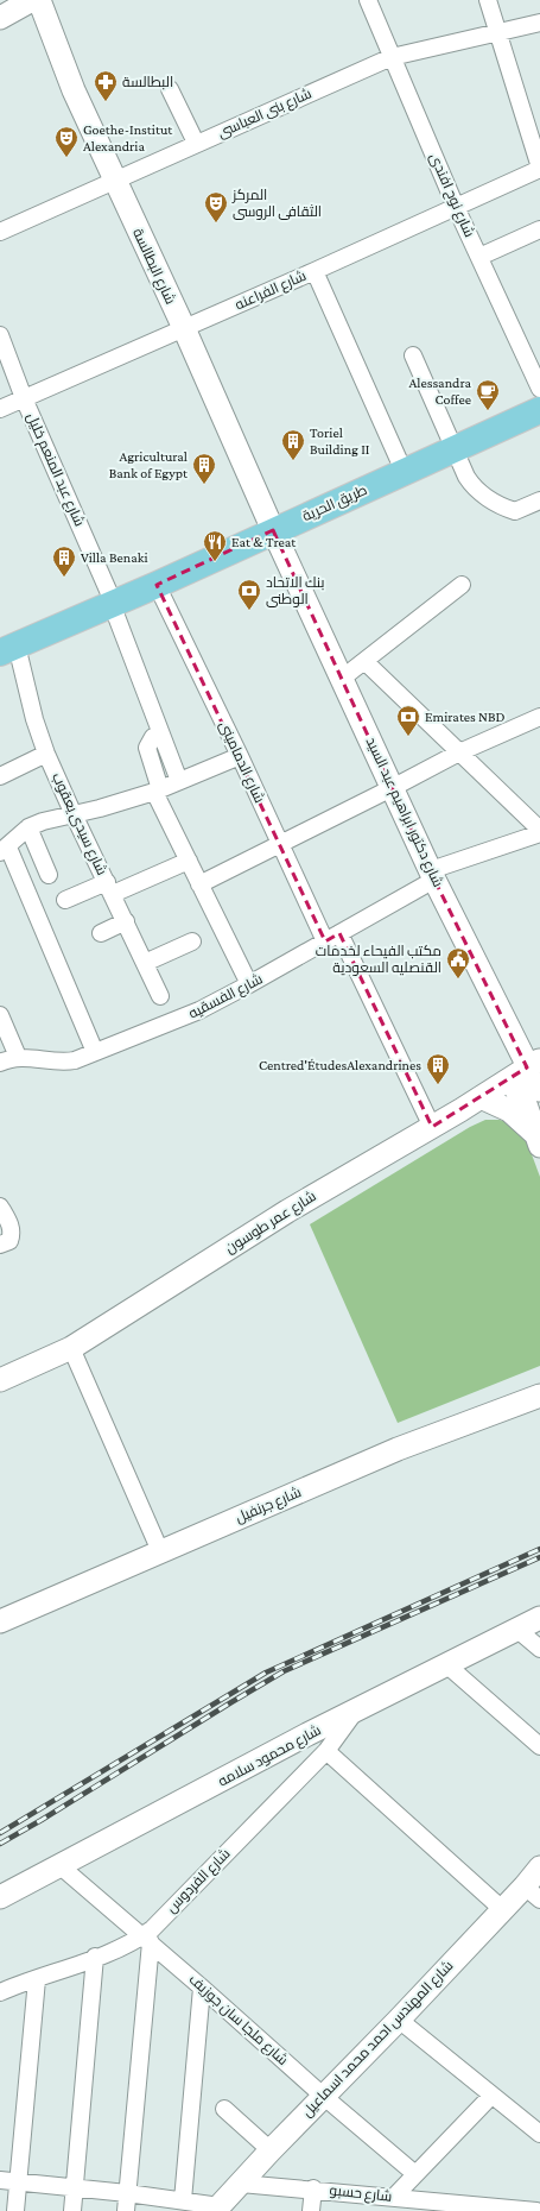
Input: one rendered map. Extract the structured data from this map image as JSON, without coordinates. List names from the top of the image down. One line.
{"streets":{"main road":["طريق الحرية"],"street":["شارع بنى العباسى","شارع نوح افندى","شارع البطالسة","شارع الفراعنه","شارع عبد المنعم خليل","شارع الدمامينى","شارع دكتور ابراهيم عبد السيد","شارع سيدى يعقوب","شارع الفسقيه","شارع عمر طوسون","شارع جرنفيل","شارع محمود سلامه","شارع الفردوس","شارع ملجا سان جوزيف","شارع المهندس احمد محمد اسماعيل","شارع حسبو"]},"crossings":[["شارع بنى العباسى","شارع نوح افندى"],["شارع بنى العباسى","شارع البطالسة"],["شارع نوح افندى","شارع الفراعنه"],["شارع البطالسة","شارع الفراعنه"],["شارع البطالسة","طريق الحرية"],["شارع البطالسة","شارع دكتور ابراهيم عبد السيد"],["شارع الفراعنه","شارع عبد المنعم خليل"],["شارع عبد المنعم خليل","طريق الحرية"],["طريق الحرية","شارع الدمامينى"],["طريق الحرية","شارع دكتور ابراهيم عبد السيد"],["طريق الحرية","شارع سيدى يعقوب"],["شارع الدمامينى","شارع الفسقيه"],["شارع دكتور ابراهيم عبد السيد","شارع الفسقيه"],["شارع دكتور ابراهيم عبد السيد","شارع عمر طوسون"],["شارع محمود سلامه","شارع الفردوس"],["شارع محمود سلامه","شارع ملجا سان جوزيف"],["شارع الفردوس","شارع ملجا سان جوزيف"],["شارع ملجا سان جوزيف","شارع المهندس احمد محمد اسماعيل"],["شارع المهندس احمد محمد اسماعيل","شارع حسبو"]],"places":{"pharmacy":["البطالسة"],"theatre":["Goethe-Institut Alexandria","المركز الثقافى الروسى"],"cafe":["Alessandra Coffee"],"building":["Toriel Building II","Agricultural Bank of Egypt","Villa Benaki","Centred'ÉtudesAlexandrines"],"restaurant":["Eat & Treat"],"bank":["بنك الاتحاد الوطنى","Emirates NBD"],"public building":["مكتب الفيحاء لخدمات القنصليه السعودية"]}}
